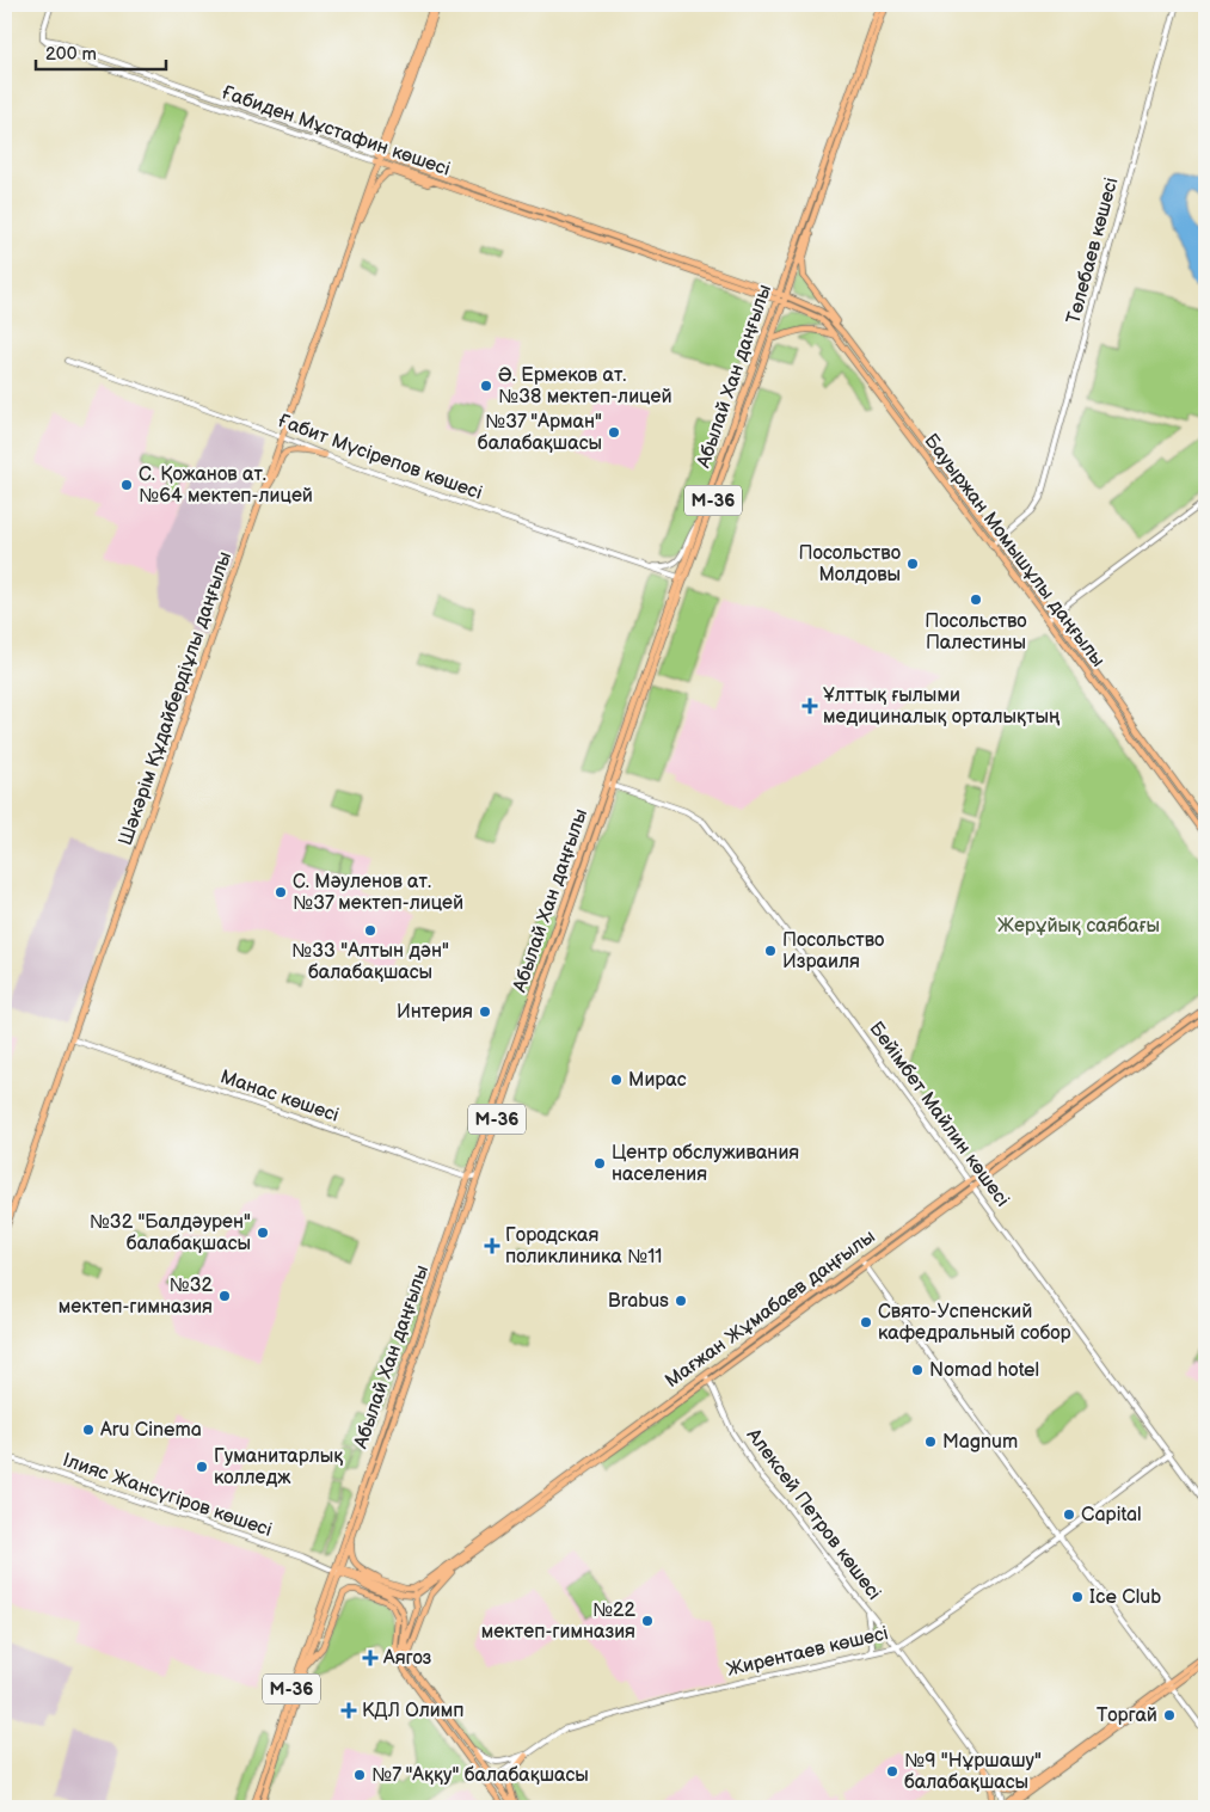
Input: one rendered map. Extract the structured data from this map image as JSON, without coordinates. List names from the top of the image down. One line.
{"streets":{"main road":["Ғабиден Мұстафин көшесі","Абылай Хан даңғылы","M-36","Бауыржан Момышұлы даңғылы","Шәкәрім Құдайбердіұлы даңғылы","Мағжан Жұмабаев даңғылы"],"street":["Төлебаев көшесі","Ғабит Мүсірепов көшесі","Манас көшесі","Бейімбет Майлин көшесі","Ілияс Жансүгіров көшесі","Алексей Петров көшесі","Жирентаев көшесі"]},"crossings":[["Ғабиден Мұстафин көшесі","Абылай Хан даңғылы"],["Ғабиден Мұстафин көшесі","Бауыржан Момышұлы даңғылы"],["Ғабиден Мұстафин көшесі","Шәкәрім Құдайбердіұлы даңғылы"],["Төлебаев көшесі","Бауыржан Момышұлы даңғылы"],["Абылай Хан даңғылы","Ғабит Мүсірепов көшесі"],["Абылай Хан даңғылы","Бауыржан Момышұлы даңғылы"],["Абылай Хан даңғылы","Манас көшесі"],["Абылай Хан даңғылы","Бейімбет Майлин көшесі"],["Абылай Хан даңғылы","Ілияс Жансүгіров көшесі"],["Ғабит Мүсірепов көшесі","Шәкәрім Құдайбердіұлы даңғылы"],["Шәкәрім Құдайбердіұлы даңғылы","Манас көшесі"],["Бейімбет Майлин көшесі","Мағжан Жұмабаев даңғылы"],["Бейімбет Майлин көшесі","Жирентаев көшесі"],["Мағжан Жұмабаев даңғылы","Алексей Петров көшесі"],["Алексей Петров көшесі","Жирентаев көшесі"]],"parks":["Жерұйық саябағы"],"places":{"other":["Ә. Ермеков ат. №38 мектеп-лицей","№37 \"Арман\" балабақшасы","С. Қожанов ат. №64 мектеп-лицей","Посольство Молдовы","Посольство Палестины","С. Мәуленов ат. №37 мектеп-лицей","№33 \"Алтын дән\" балабақшасы","Посольство Израиля","Интерия","Мирас","Центр обслуживания населения","№32 \"Балдәурен\" балабақшасы","№32 мектеп-гимназия","Brabus","Свято-Успенский кафедральный собор","Nomad hotel","Aru Cinema","Magnum","Гуманитарлық колледж","Capital","Ice Club","№22 мектеп-гимназия","Торгай","№9 \"Нұршашу\" балабақшасы","№7 \"Аққу\" балабақшасы"],"health":["Ұлттық ғылыми медициналық орталықтың","Городская поликлиника №11","Аягоз","КДЛ Олимп"]},"scale_bar":"200 m"}
